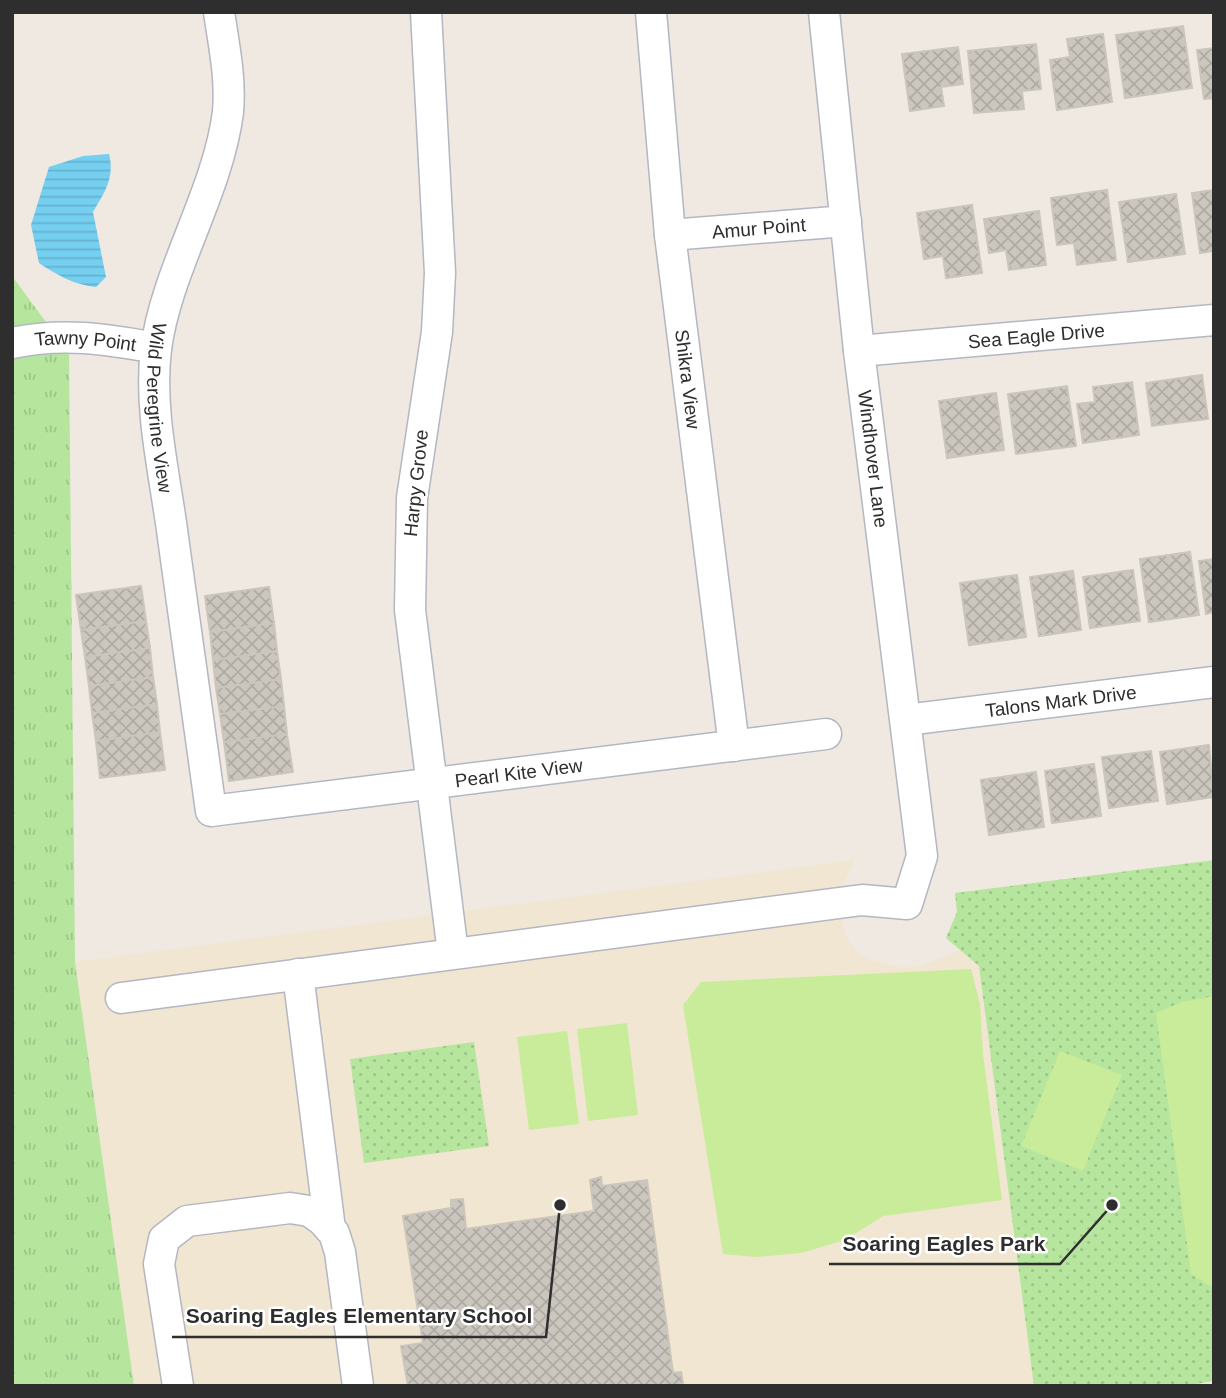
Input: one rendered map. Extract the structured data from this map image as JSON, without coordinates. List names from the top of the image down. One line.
{"streets":{"street":["Amur Point","Sea Eagle Drive","Tawny Point","Shikra View","Wild Peregrine View","Windhover Lane","Harpy Grove","Talons Mark Drive","Pearl Kite View"]},"crossings":[["Amur Point","Shikra View"],["Amur Point","Windhover Lane"],["Sea Eagle Drive","Windhover Lane"],["Tawny Point","Wild Peregrine View"],["Shikra View","Pearl Kite View"],["Wild Peregrine View","Pearl Kite View"],["Windhover Lane","Harpy Grove"],["Windhover Lane","Talons Mark Drive"],["Harpy Grove","Pearl Kite View"]],"places":["Soaring Eagles Elementary School","Soaring Eagles Park"]}
